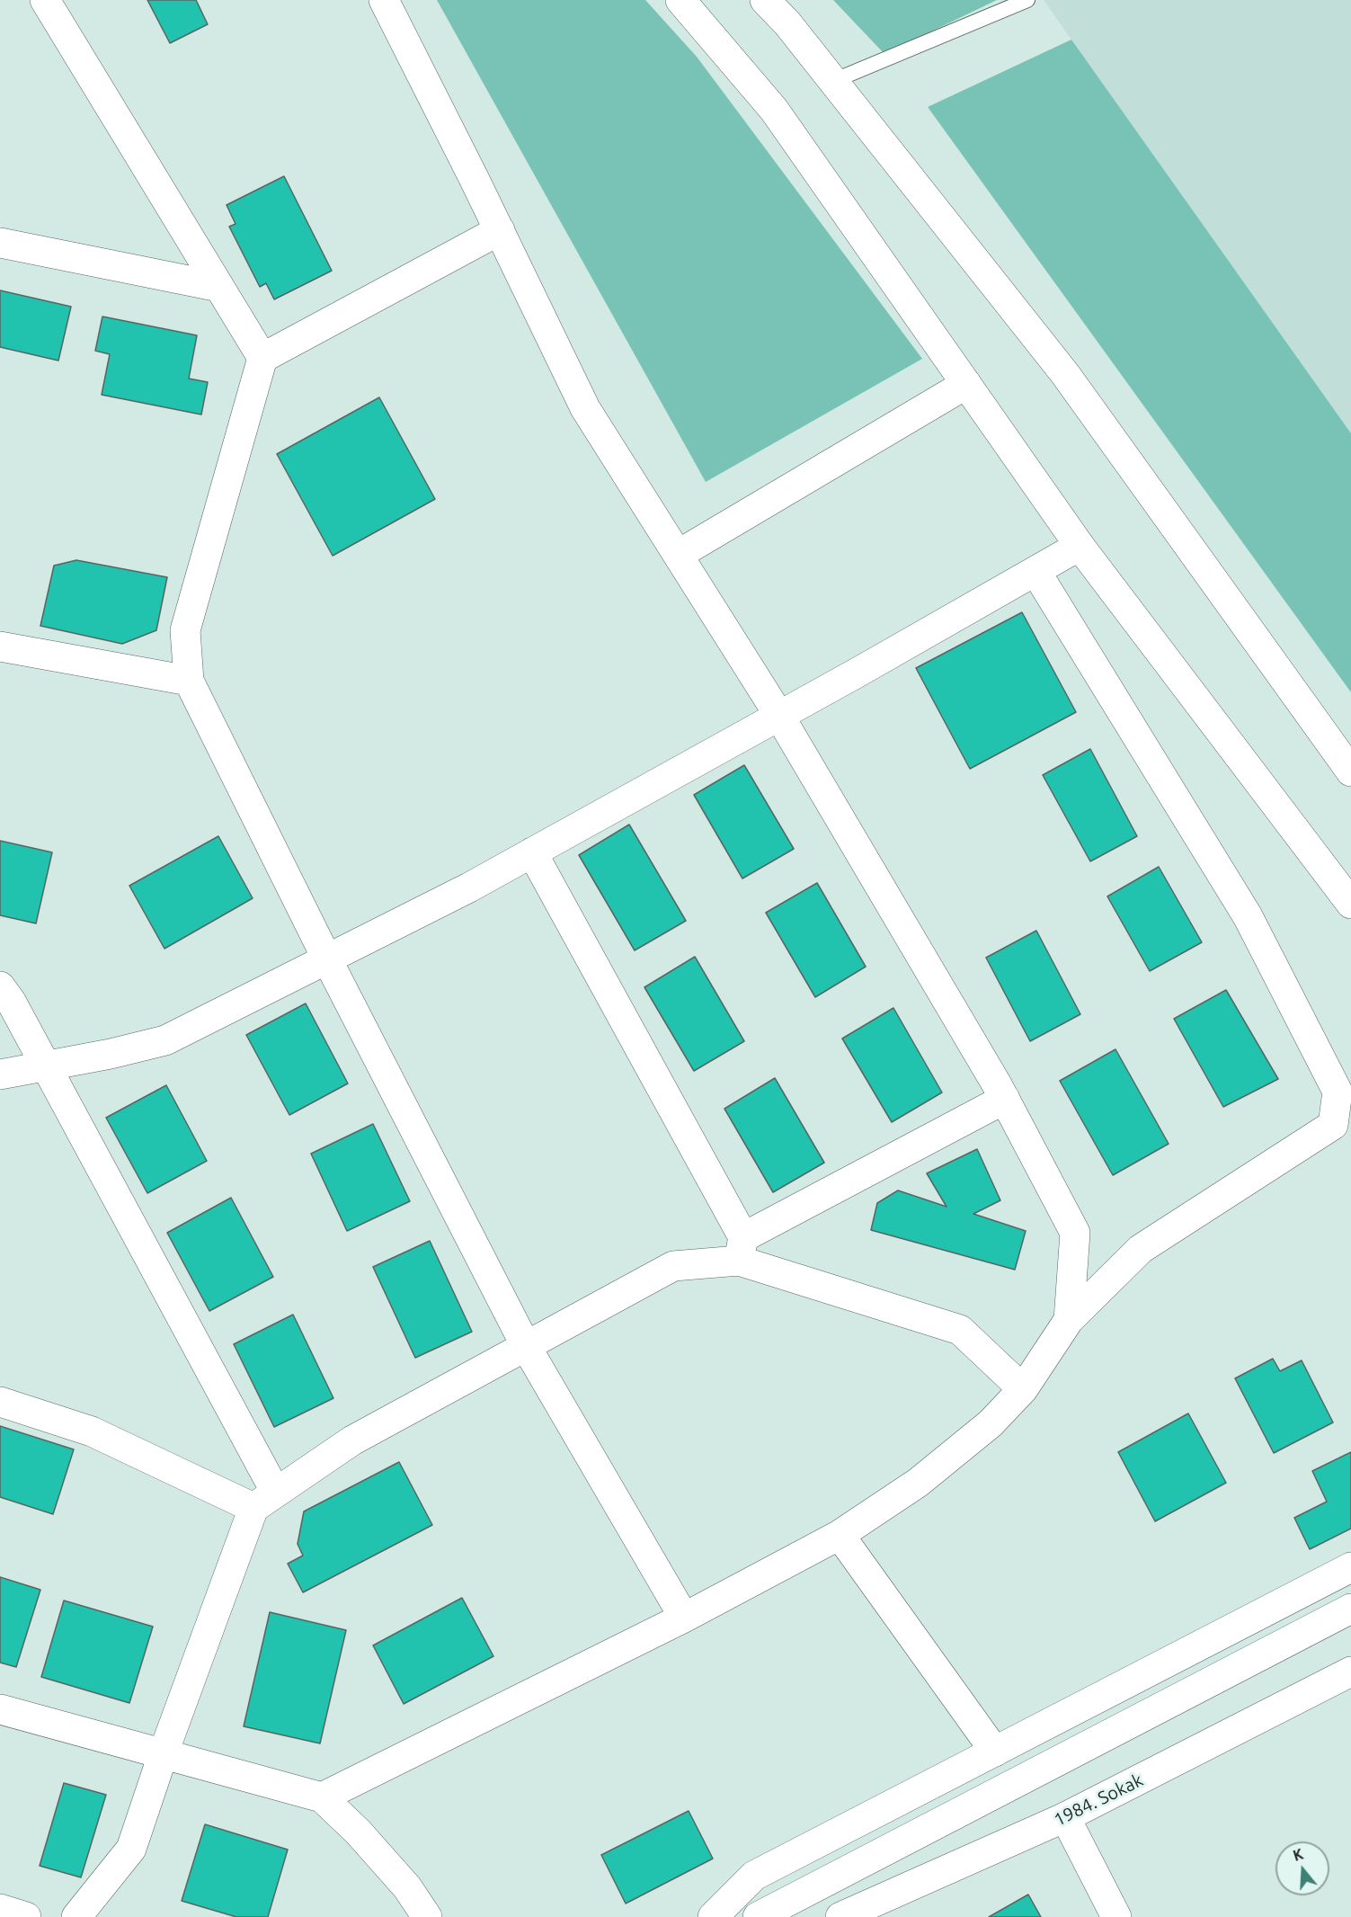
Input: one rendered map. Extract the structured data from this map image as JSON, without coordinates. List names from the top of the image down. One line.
{"streets":{"street":["1984. Sokak"]},"north":"top"}
